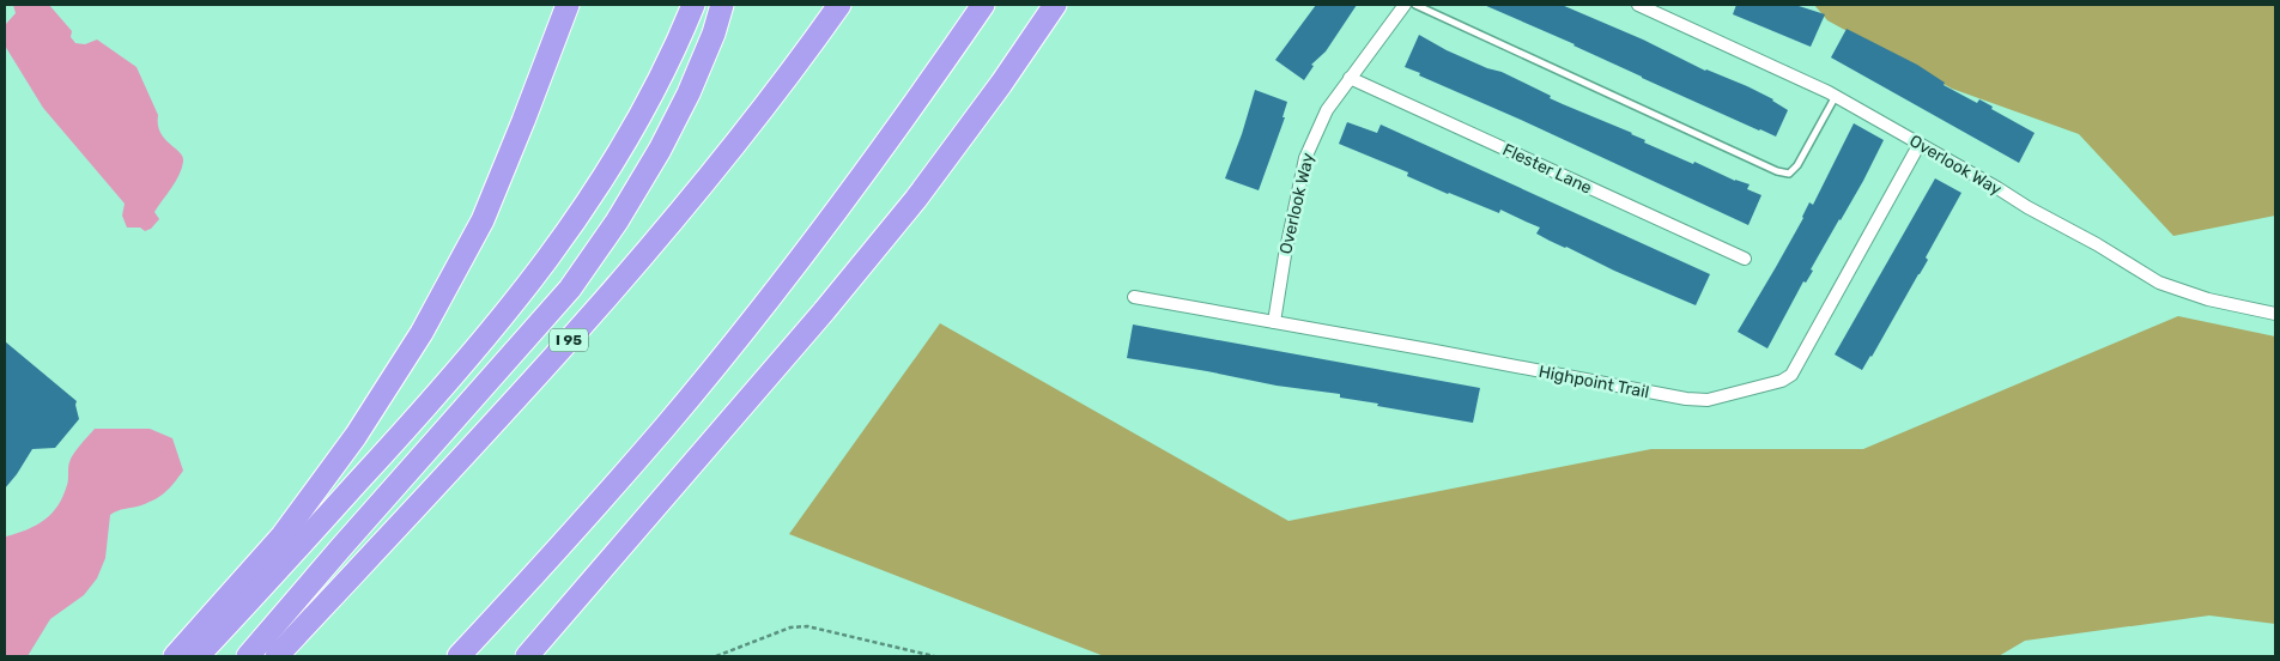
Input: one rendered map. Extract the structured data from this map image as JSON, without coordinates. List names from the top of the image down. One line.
{"streets":{"highway":["I 95"],"street":["Overlook Way","Flester Lane","Highpoint Trail"]},"crossings":[["Overlook Way","Flester Lane"],["Overlook Way","Highpoint Trail"]]}
